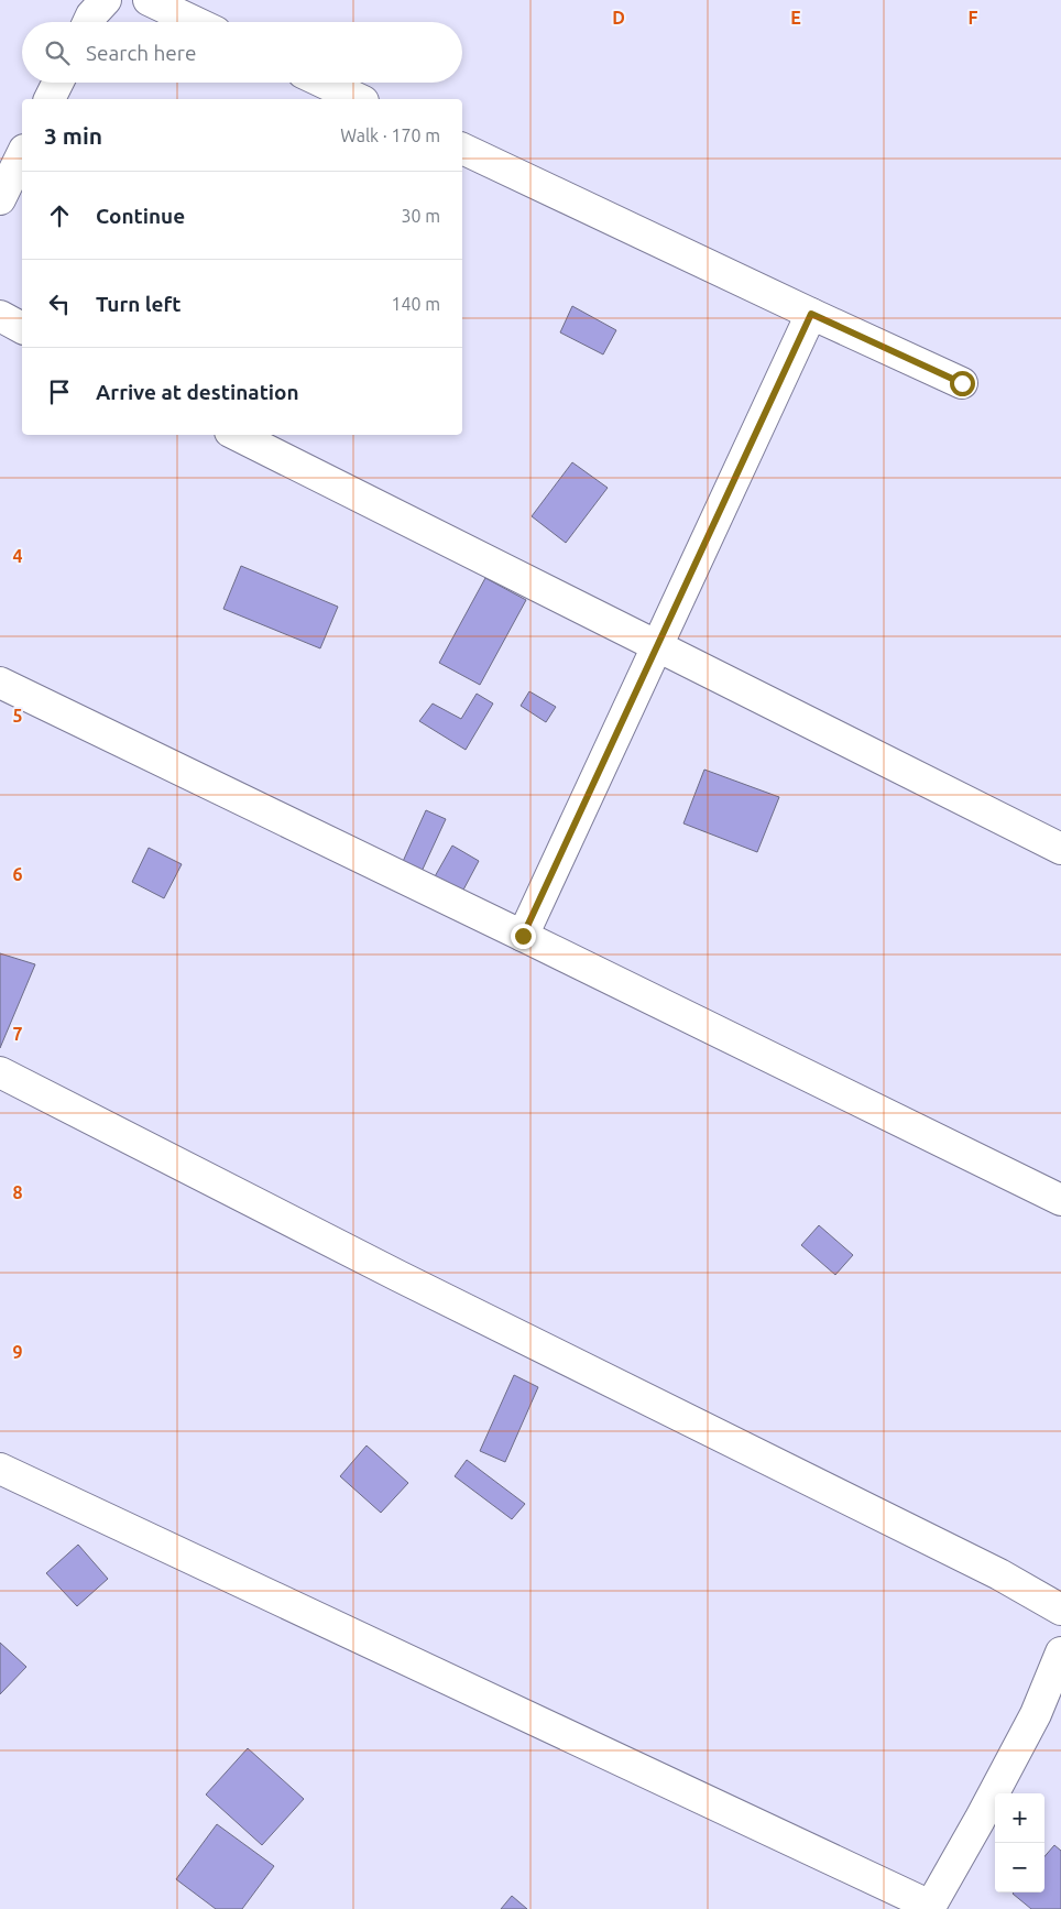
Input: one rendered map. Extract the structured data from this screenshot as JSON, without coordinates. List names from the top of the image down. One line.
{"page":{"search":"Search here","heading":["3 min","Walk · 170 m"],"list":[["Continue","30 m"],["Turn left","140 m"],"Arrive at destination"],"map_buttons":["+","−"]},"grid":{"columns":["D","E","F"],"rows":["4","5","6","7","8","9"]}}
